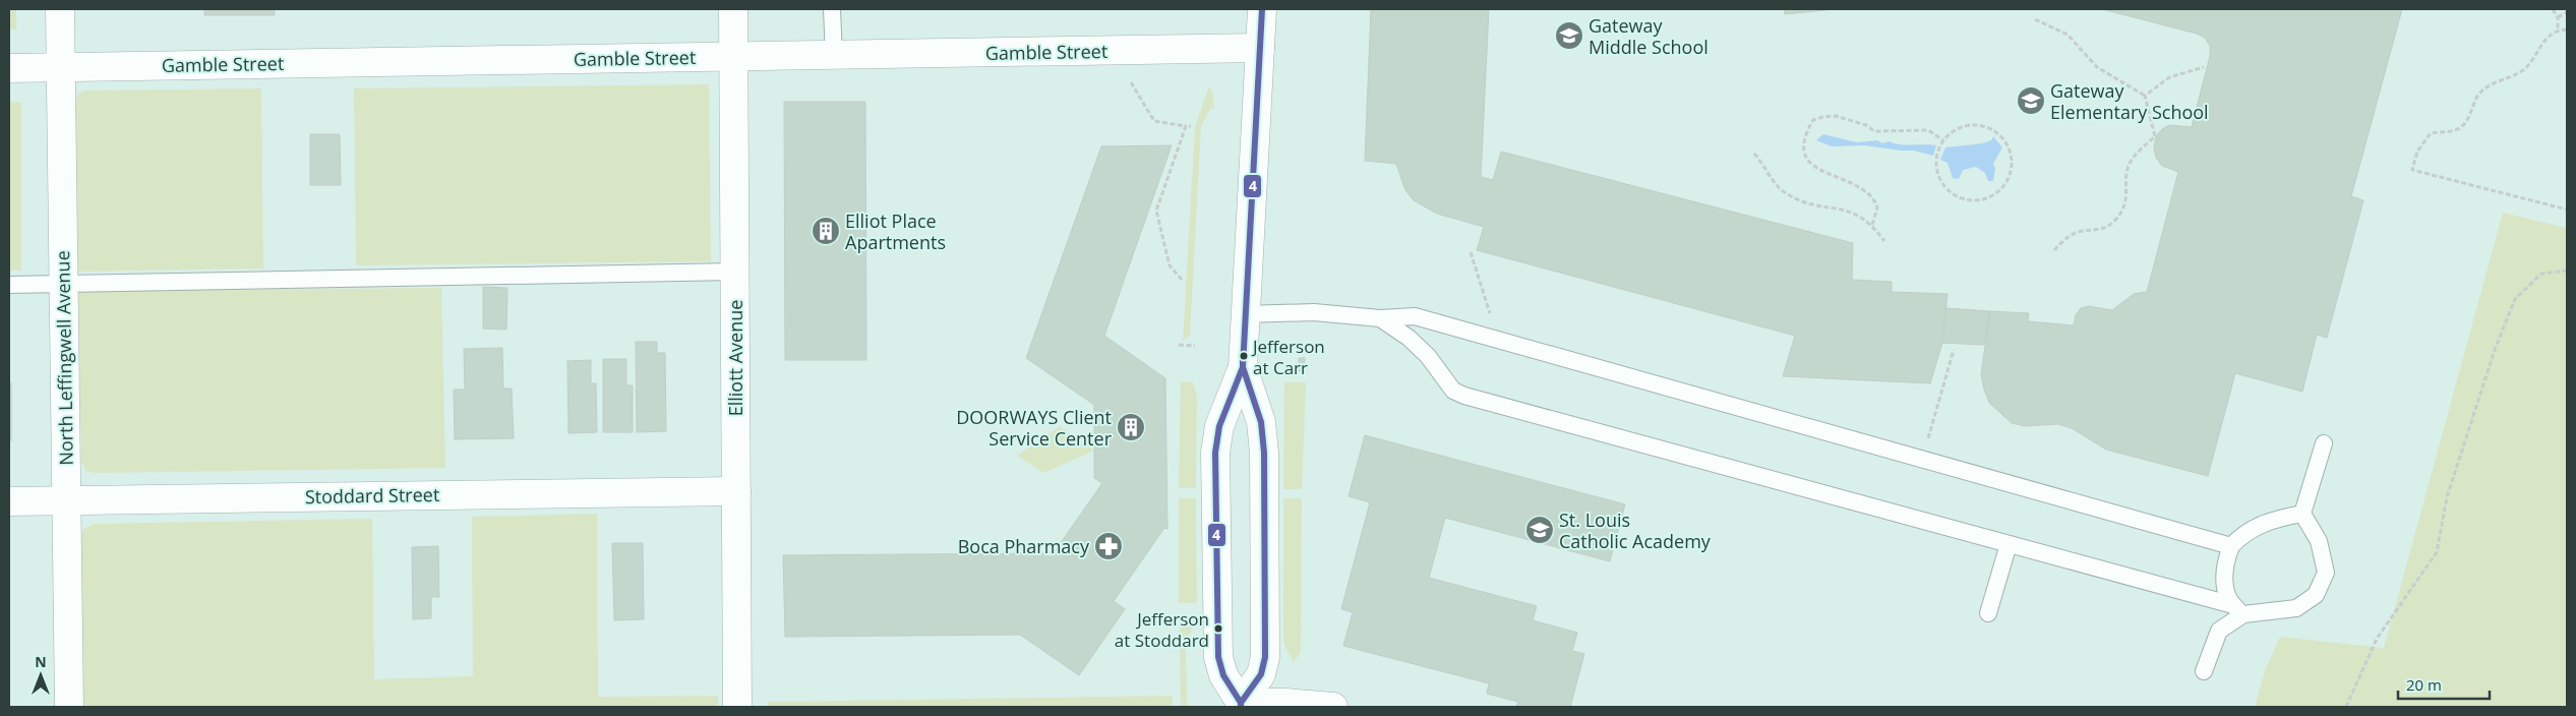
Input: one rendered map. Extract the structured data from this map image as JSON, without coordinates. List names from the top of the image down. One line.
{"streets":{"street":["Gamble Street","North Leffingwell Avenue","Elliott Avenue","Stoddard Street"]},"crossings":[["Gamble Street","North Leffingwell Avenue"],["Gamble Street","Elliott Avenue"],["North Leffingwell Avenue","Stoddard Street"],["Elliott Avenue","Stoddard Street"]],"places":{"school or university":["Gateway Middle School","Gateway Elementary School","St. Louis Catholic Academy"],"building":["Elliot Place Apartments","DOORWAYS Client Service Center"],"other":["Jefferson at Carr","Jefferson at Stoddard"],"pharmacy":["Boca Pharmacy"]},"lines":["transit line 4"],"scale_bar":"20 m","north":"top"}
